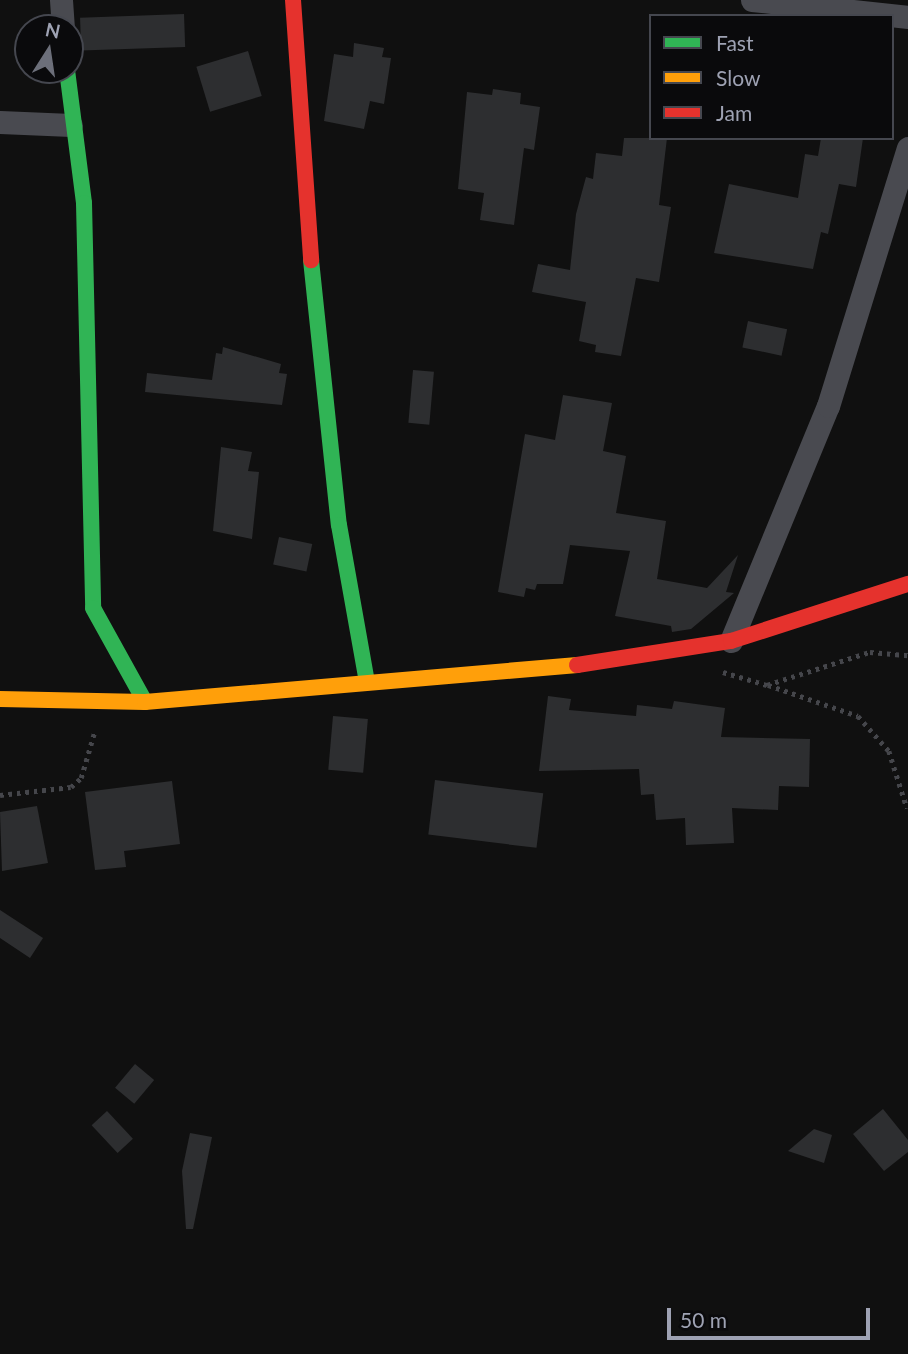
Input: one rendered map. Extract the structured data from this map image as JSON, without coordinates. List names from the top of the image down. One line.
{"legend":["Fast","Slow","Jam"],"scale_bar":"50 m","north":"top"}
